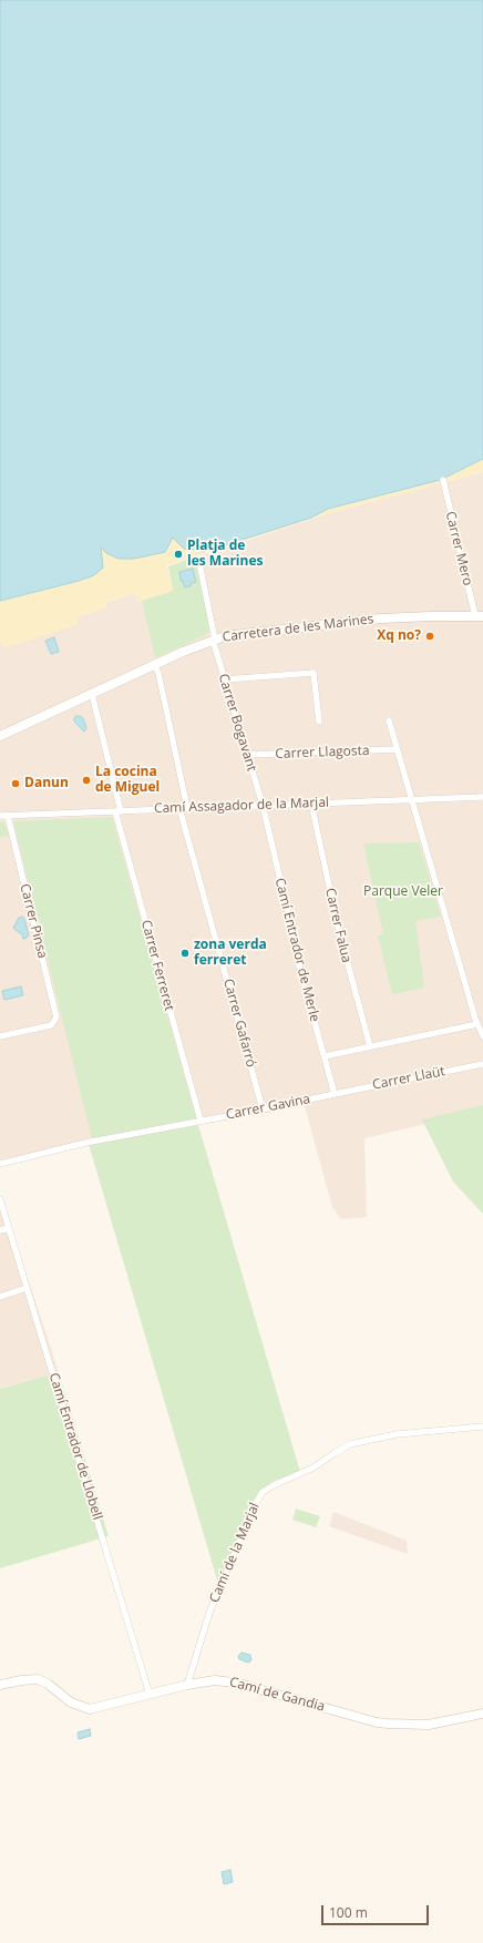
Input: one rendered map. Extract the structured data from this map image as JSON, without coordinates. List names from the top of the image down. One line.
{"streets":{"main road":["Carretera de les Marines","Camí de Gandia"],"street":["Carrer Mero","Carrer Bogavant","Carrer Llagosta","Camí Assagador de la Marjal","Carrer Pinsa","Carrer Falua","Camí Entrador de Merle","Carrer Ferreret","Carrer Gafarró","Carrer Llaüt","Carrer Gavina","Camí Entrador de Llobell","Camí de la Marjal"]},"crossings":[["Carrer Mero","Carretera de les Marines"],["Carretera de les Marines","Carrer Bogavant"],["Carretera de les Marines","Carrer Ferreret"],["Carrer Bogavant","Carrer Llagosta"],["Carrer Bogavant","Camí Assagador de la Marjal"],["Carrer Bogavant","Camí Entrador de Merle"],["Camí Assagador de la Marjal","Carrer Pinsa"],["Camí Assagador de la Marjal","Carrer Falua"],["Camí Assagador de la Marjal","Camí Entrador de Merle"],["Camí Assagador de la Marjal","Carrer Ferreret"],["Camí Assagador de la Marjal","Carrer Gafarró"],["Camí Entrador de Merle","Carrer Llaüt"],["Camí Entrador de Merle","Carrer Gavina"],["Carrer Ferreret","Carrer Gavina"],["Carrer Gafarró","Carrer Gavina"],["Carrer Llaüt","Carrer Gavina"],["Camí Entrador de Llobell","Camí de Gandia"],["Camí de la Marjal","Camí de Gandia"]],"parks":["Parque Veler"],"places":["Platja de les Marines","Xq no?","La cocina de Miguel","Danun","zona verda ferreret"],"scale_bar":"100 m"}
